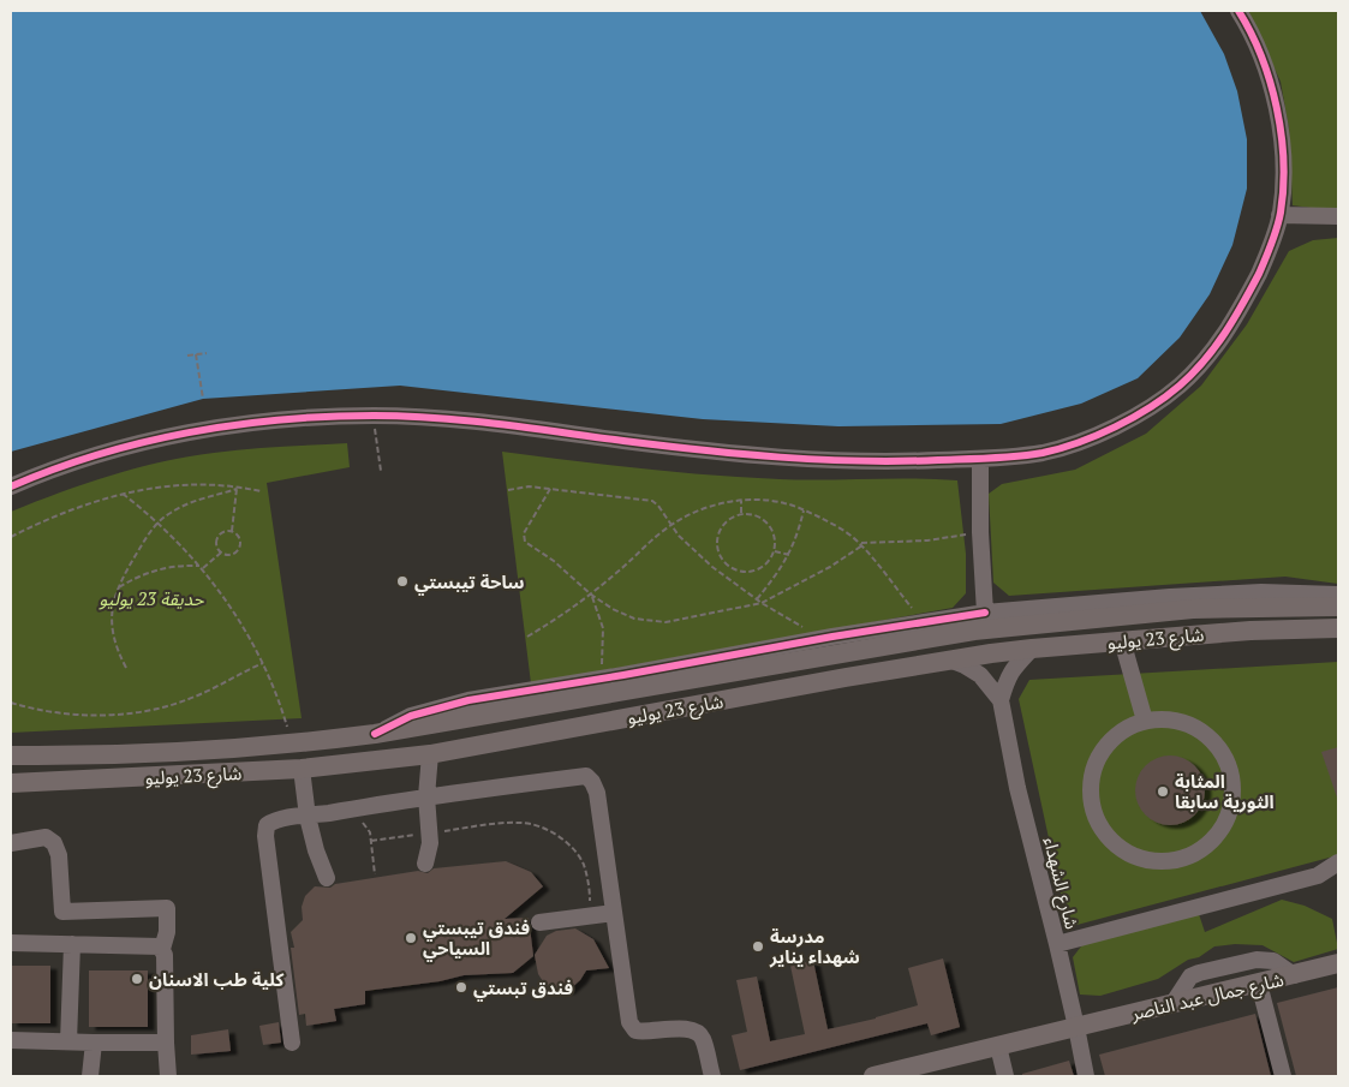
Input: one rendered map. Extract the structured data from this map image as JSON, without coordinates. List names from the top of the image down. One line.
{"streets":{"main road":["شارع 23 يوليو","شارع جمال عبد الناصر"],"street":["شارع الشهداء"]},"crossings":[["شارع 23 يوليو","شارع الشهداء"],["شارع الشهداء","شارع جمال عبد الناصر"]],"parks":["حديقة 23 يوليو"],"places":["ساحة تيبستي","المثابة الثورية سابقا","فندق تيبستي السياحي","مدرسة شهداء يناير","كلية طب الاسنان","فندق تبستي"]}
